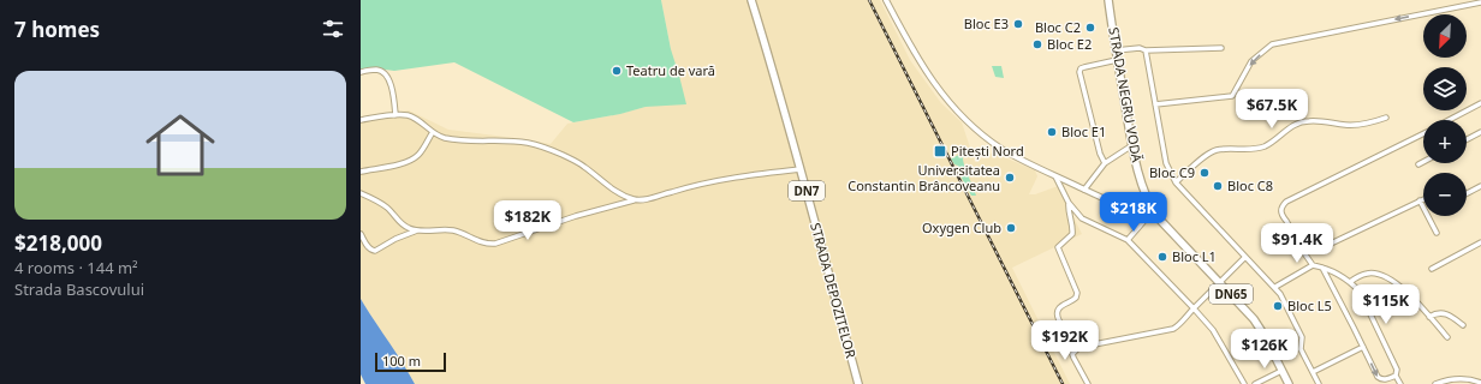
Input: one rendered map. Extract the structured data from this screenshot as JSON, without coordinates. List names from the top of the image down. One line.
{"streets":{"main road":["STRADA NEGRU VODĂ","DN7","STRADA DEPOZITELOR","DN65"]},"crossings":[["STRADA NEGRU VODĂ","DN65"]],"places":{"other":["Bloc E3","Bloc C2","Bloc E2","Teatru de vară","Bloc E1","Bloc C9","Universitatea Constantin Brâncoveanu","Bloc C8","Oxygen Club","Bloc L1","Bloc L5"],"transit":["Pitești Nord"]},"scale_bar":"100 m","north":"bottom left","page":{"heading":"7 homes","map_buttons":["+","−"],"list":[{"name":"$218,000","note":"4 rooms · 144 m² · Strada Bascovului"}],"price":["$67.5K","$218K","$182K","$91.4K","$115K","$192K","$126K"],"scale":"100 m"}}
